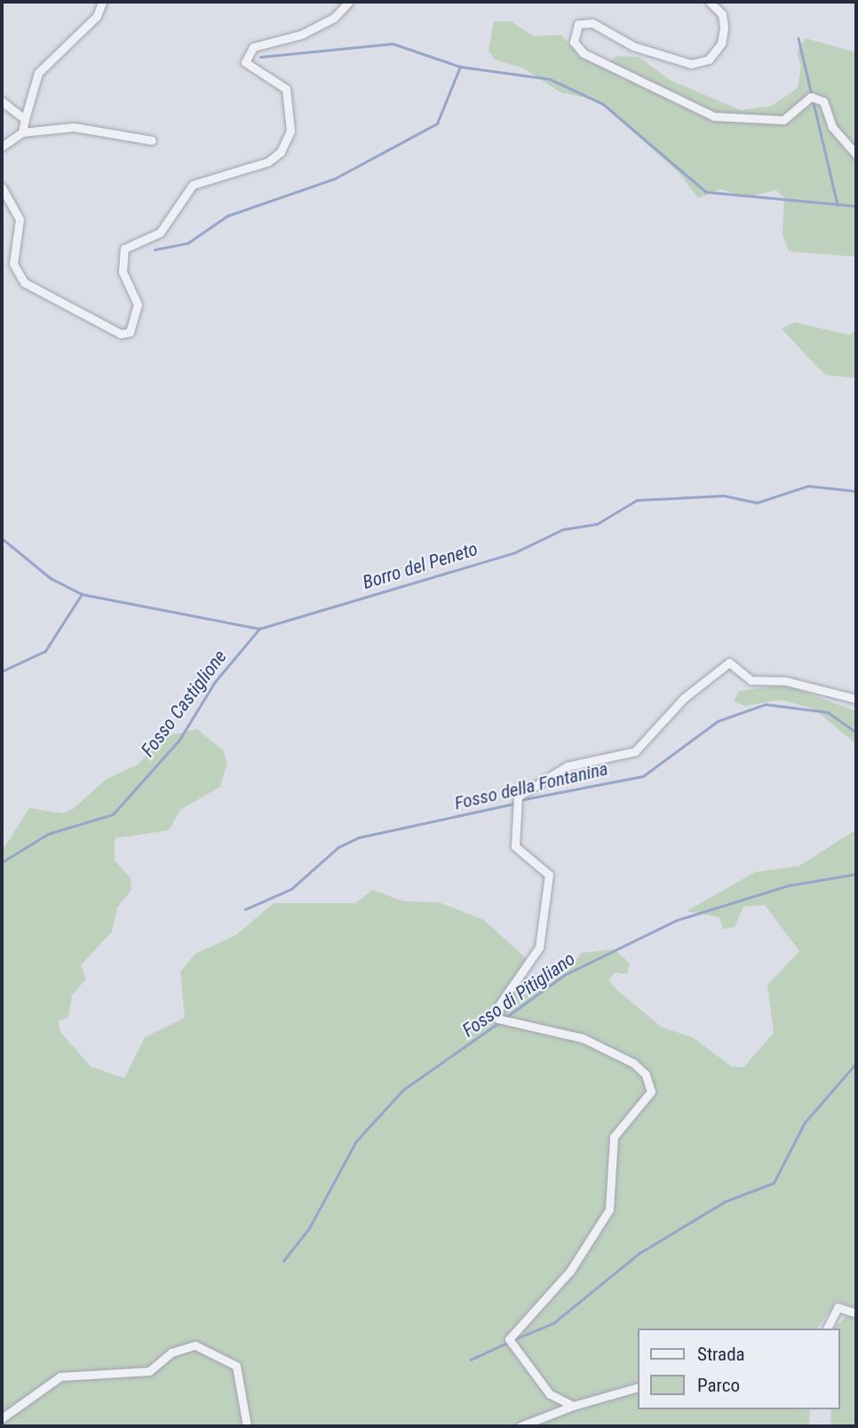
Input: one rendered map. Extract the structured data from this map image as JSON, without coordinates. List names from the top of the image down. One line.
{"water":["Borro del Peneto","Fosso Castiglione","Fosso della Fontanina","Fosso di Pitigliano"],"legend":["Strada","Parco"]}
